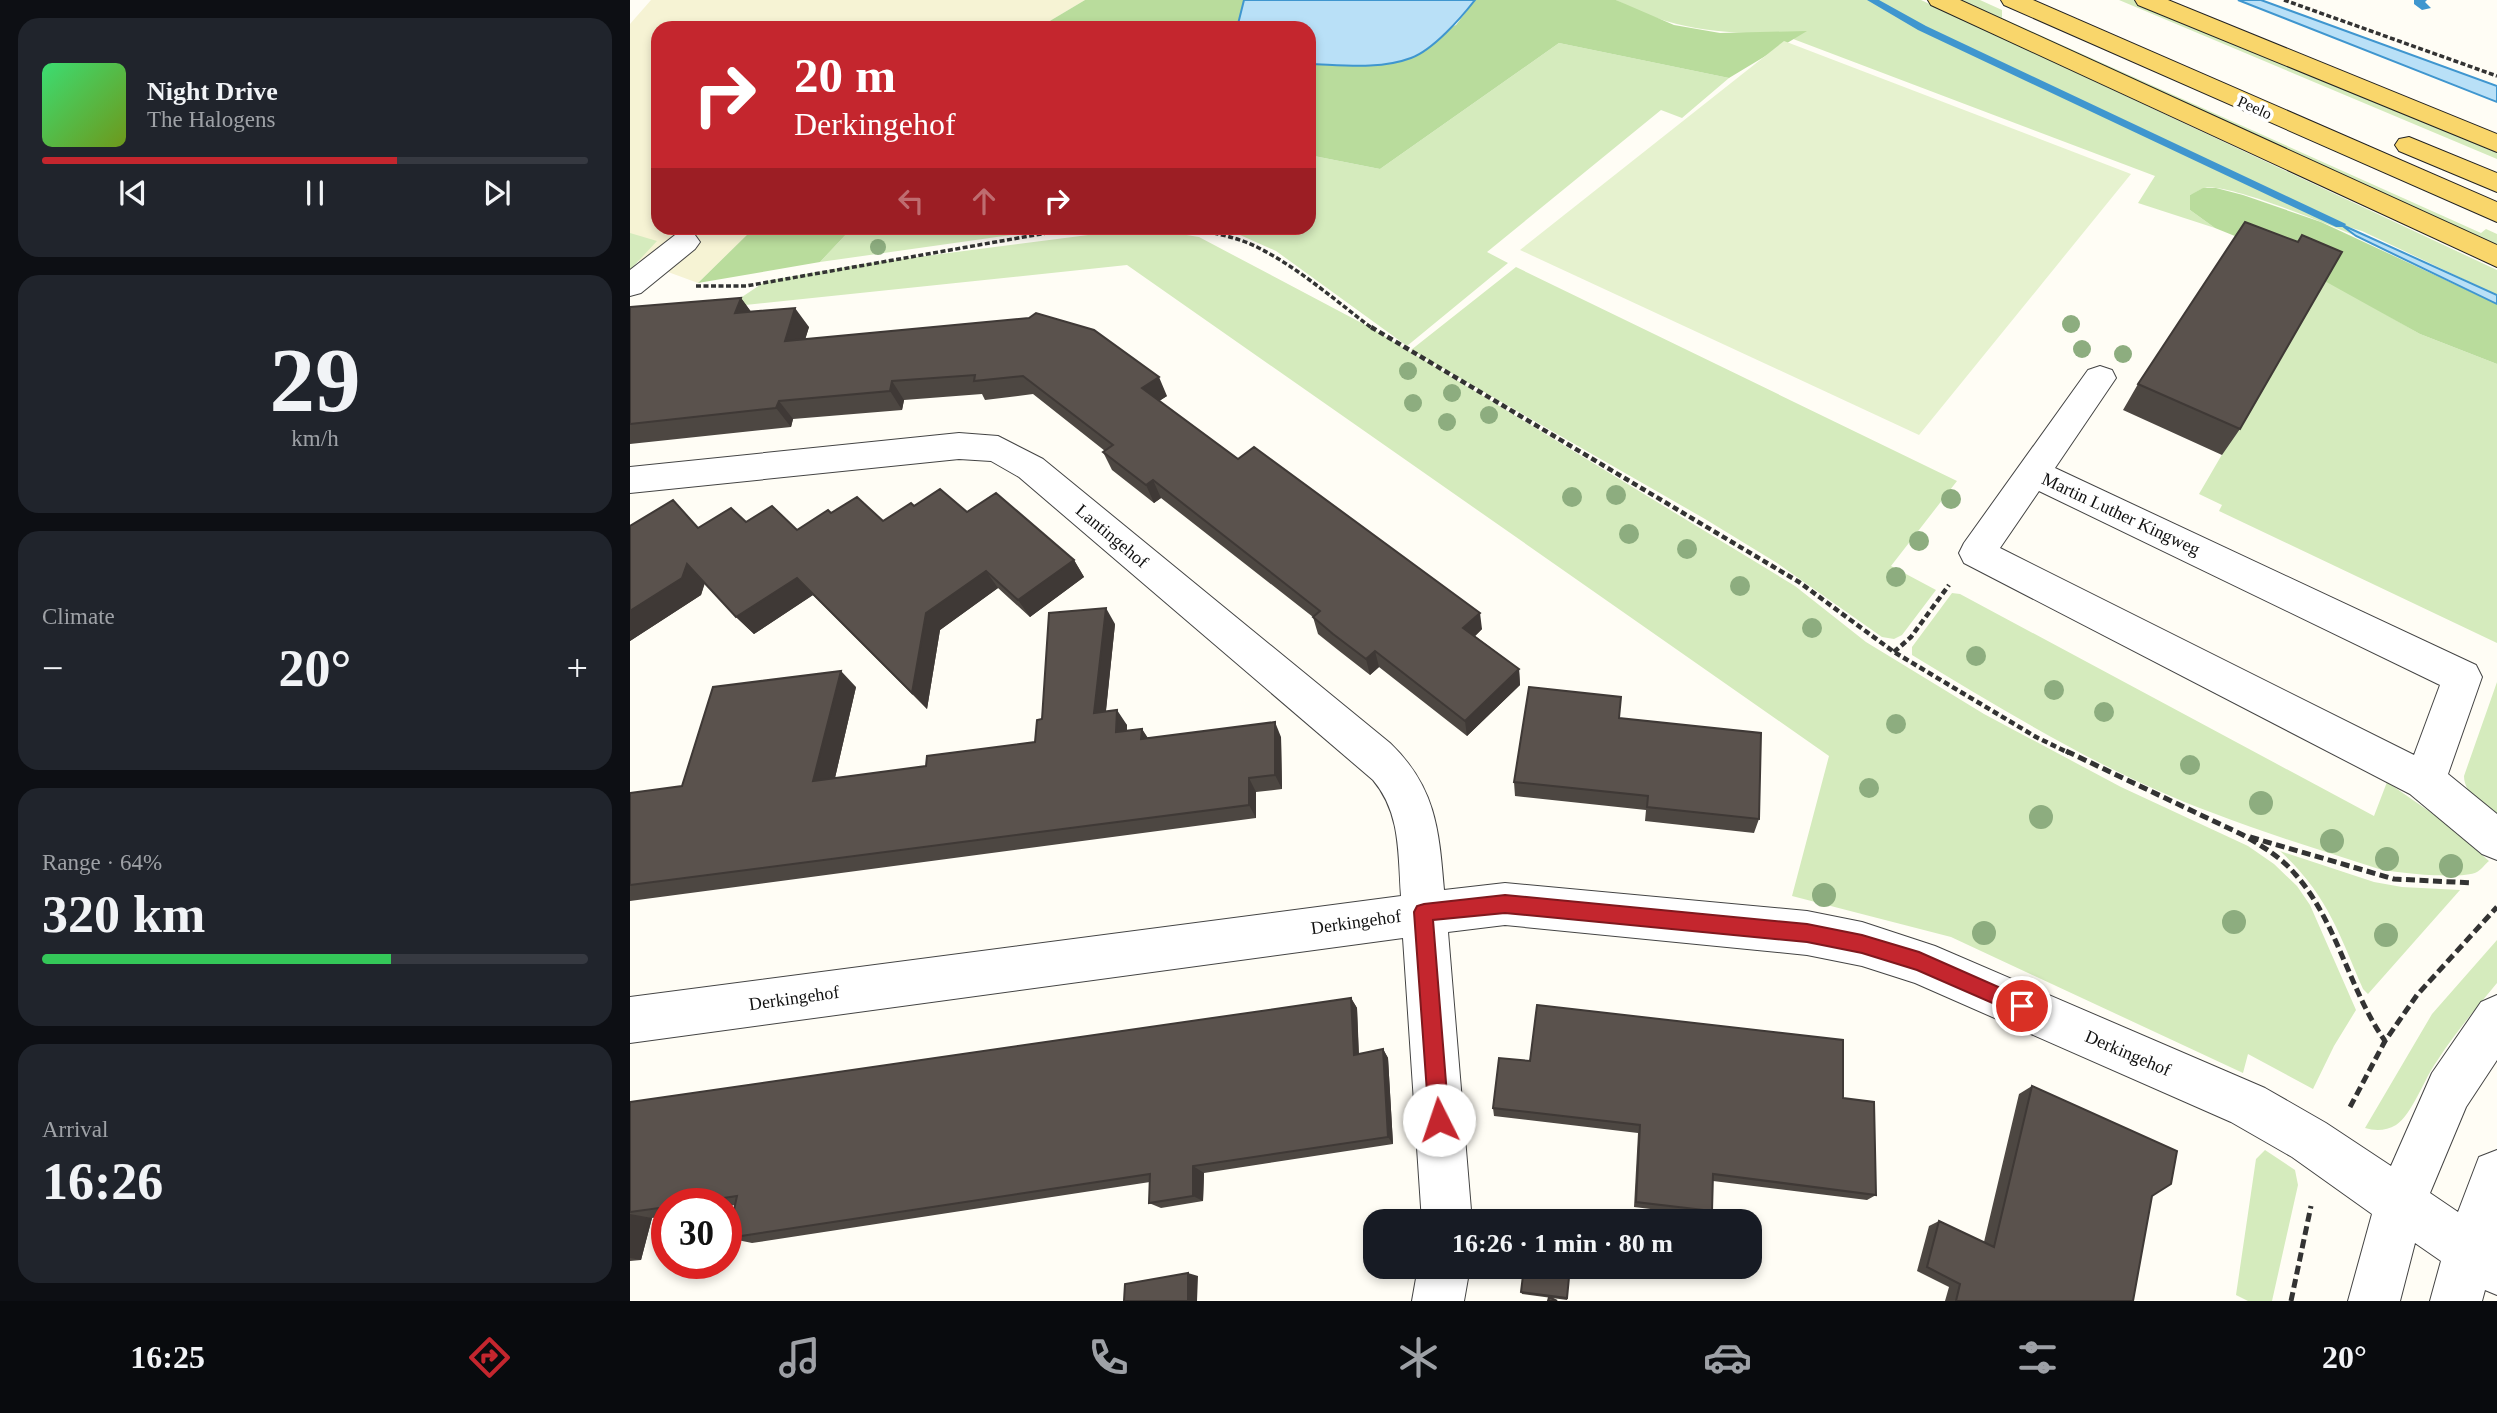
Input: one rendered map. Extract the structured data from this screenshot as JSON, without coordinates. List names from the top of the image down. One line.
{"streets":{"main road":["Peelo"],"street":["Martin Luther Kingweg","Lantingehof","Derkingehof"]},"crossings":[["Lantingehof","Derkingehof"]],"page":{"turn":["20 m","Derkingehof"],"song":["Night Drive","The Halogens"],"tile":[["29","km/h"],"Climate",["Range · 64%","320 km"],["Arrival","16:26"]],"heat":["−","20°","+"],"limit":"30","trip":"16:26 · 1 min · 80 m","tabs":["16:25","20°"]}}
